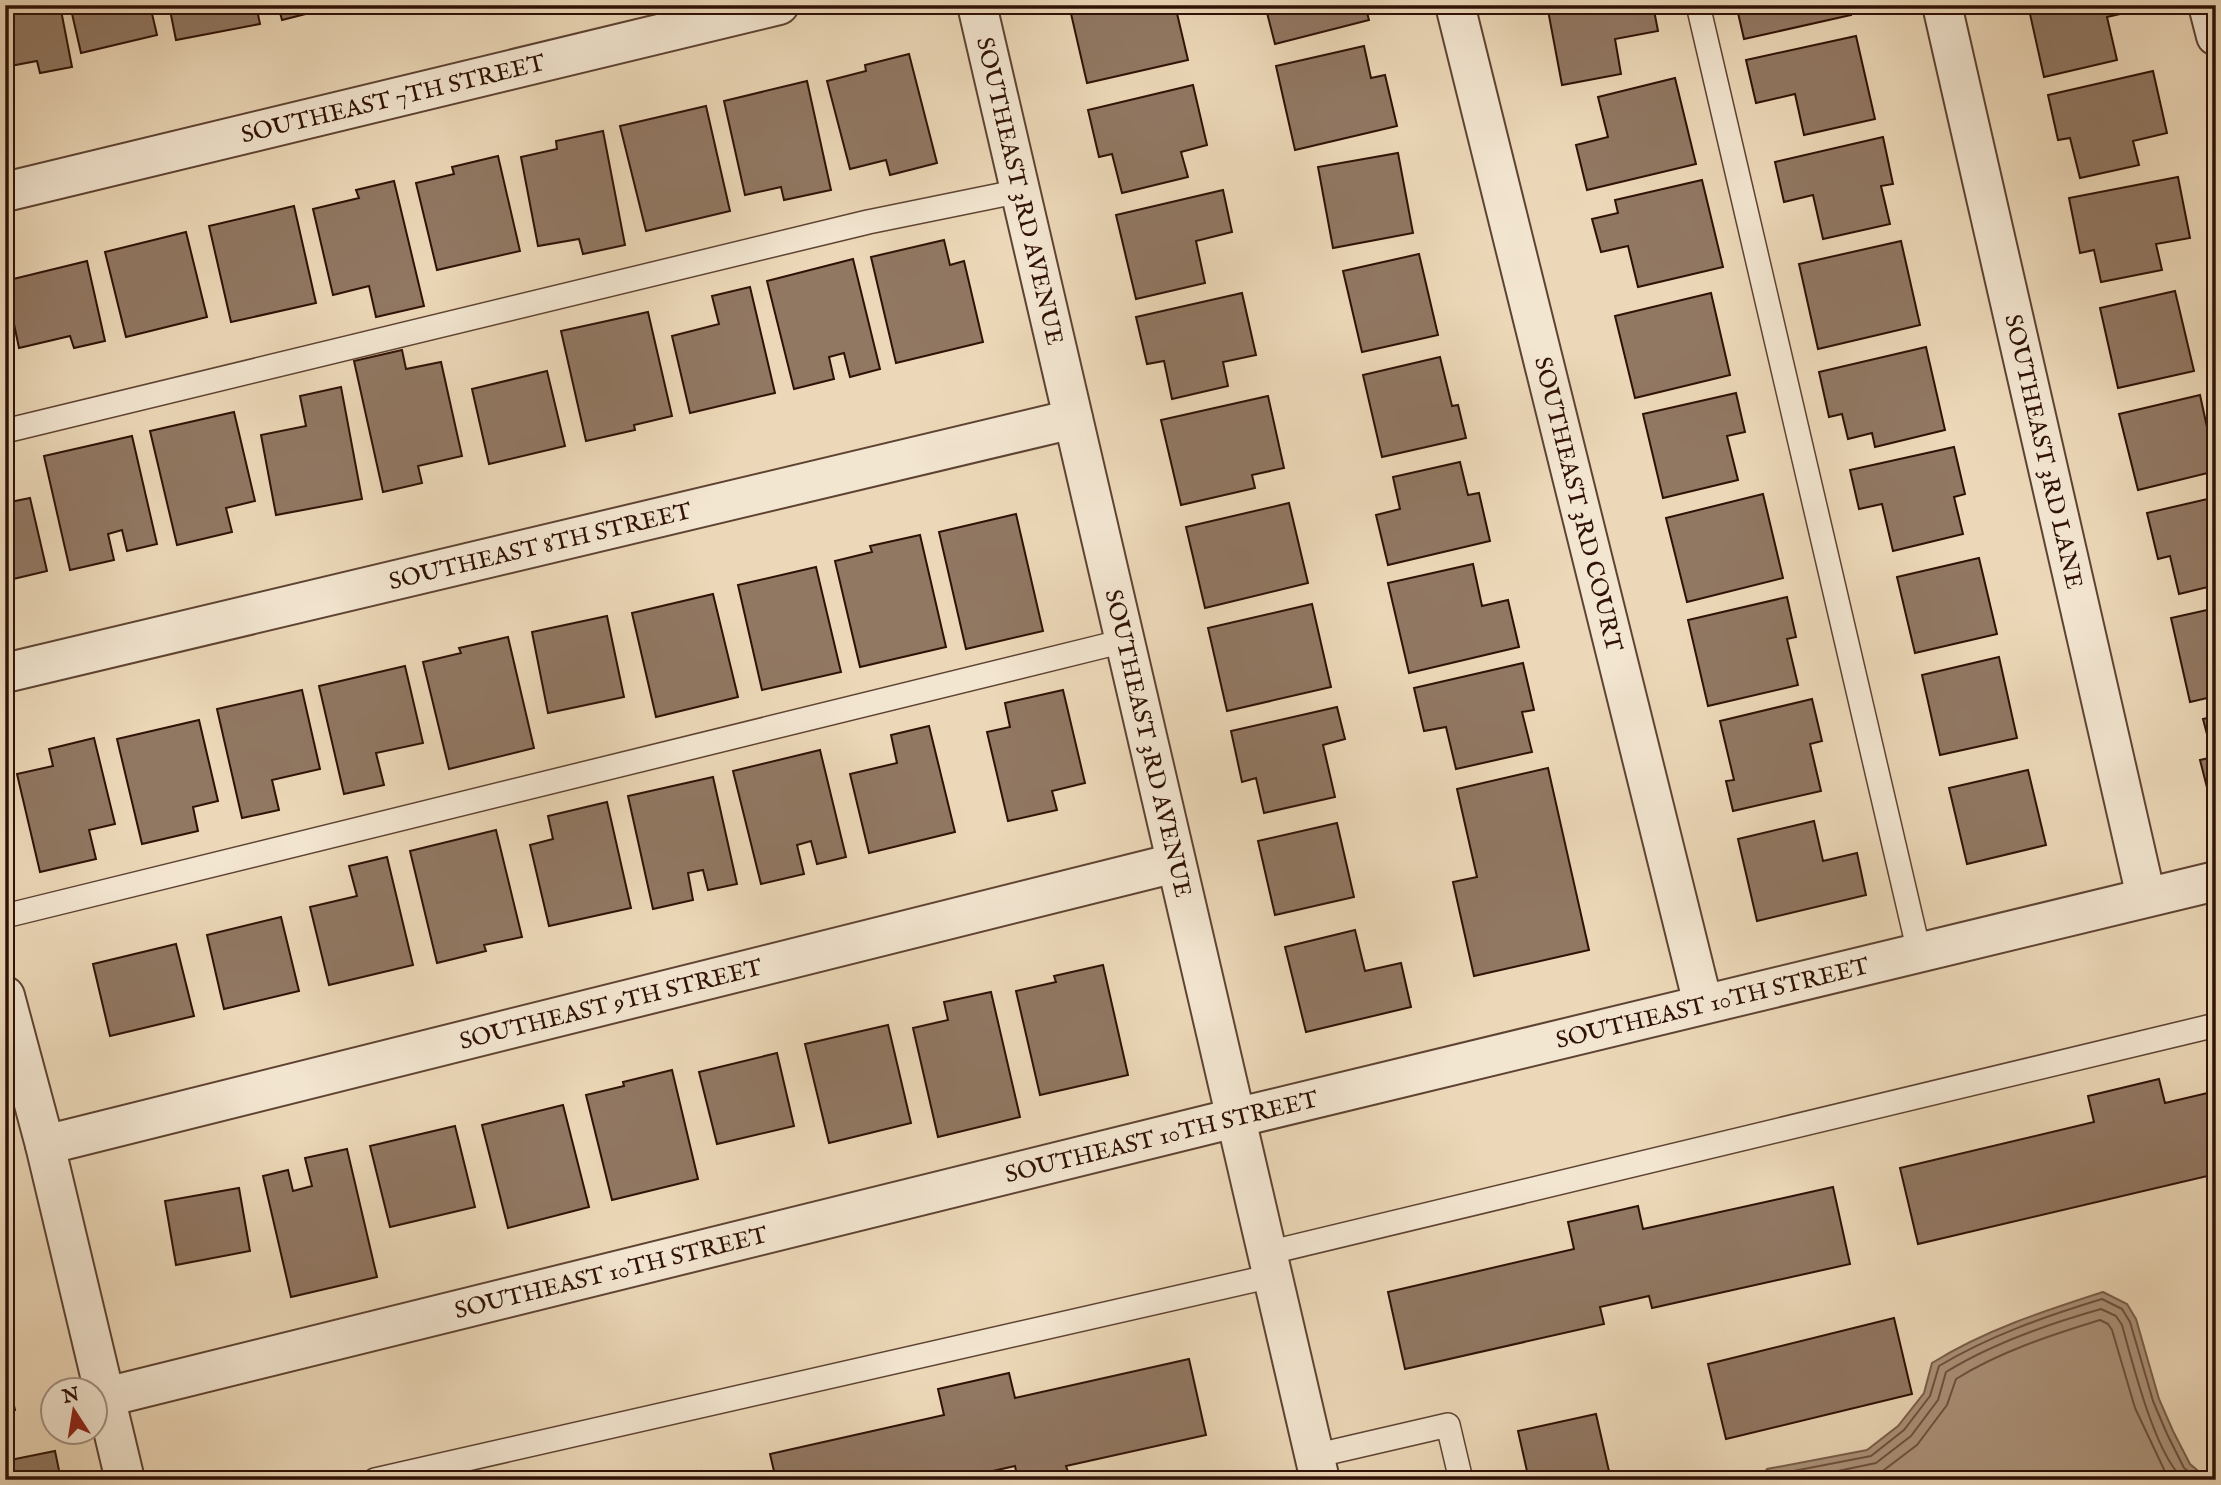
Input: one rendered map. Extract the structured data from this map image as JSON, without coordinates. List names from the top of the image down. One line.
{"streets":{"street":["SOUTHEAST 7TH STREET","SOUTHEAST 3RD AVENUE","SOUTHEAST 3RD LANE","SOUTHEAST 3RD COURT","SOUTHEAST 8TH STREET","SOUTHEAST 10TH STREET","SOUTHEAST 9TH STREET"]},"crossings":[["SOUTHEAST 3RD AVENUE","SOUTHEAST 8TH STREET"],["SOUTHEAST 3RD AVENUE","SOUTHEAST 10TH STREET"],["SOUTHEAST 3RD AVENUE","SOUTHEAST 9TH STREET"],["SOUTHEAST 3RD LANE","SOUTHEAST 10TH STREET"],["SOUTHEAST 3RD COURT","SOUTHEAST 10TH STREET"]],"north":"top"}
